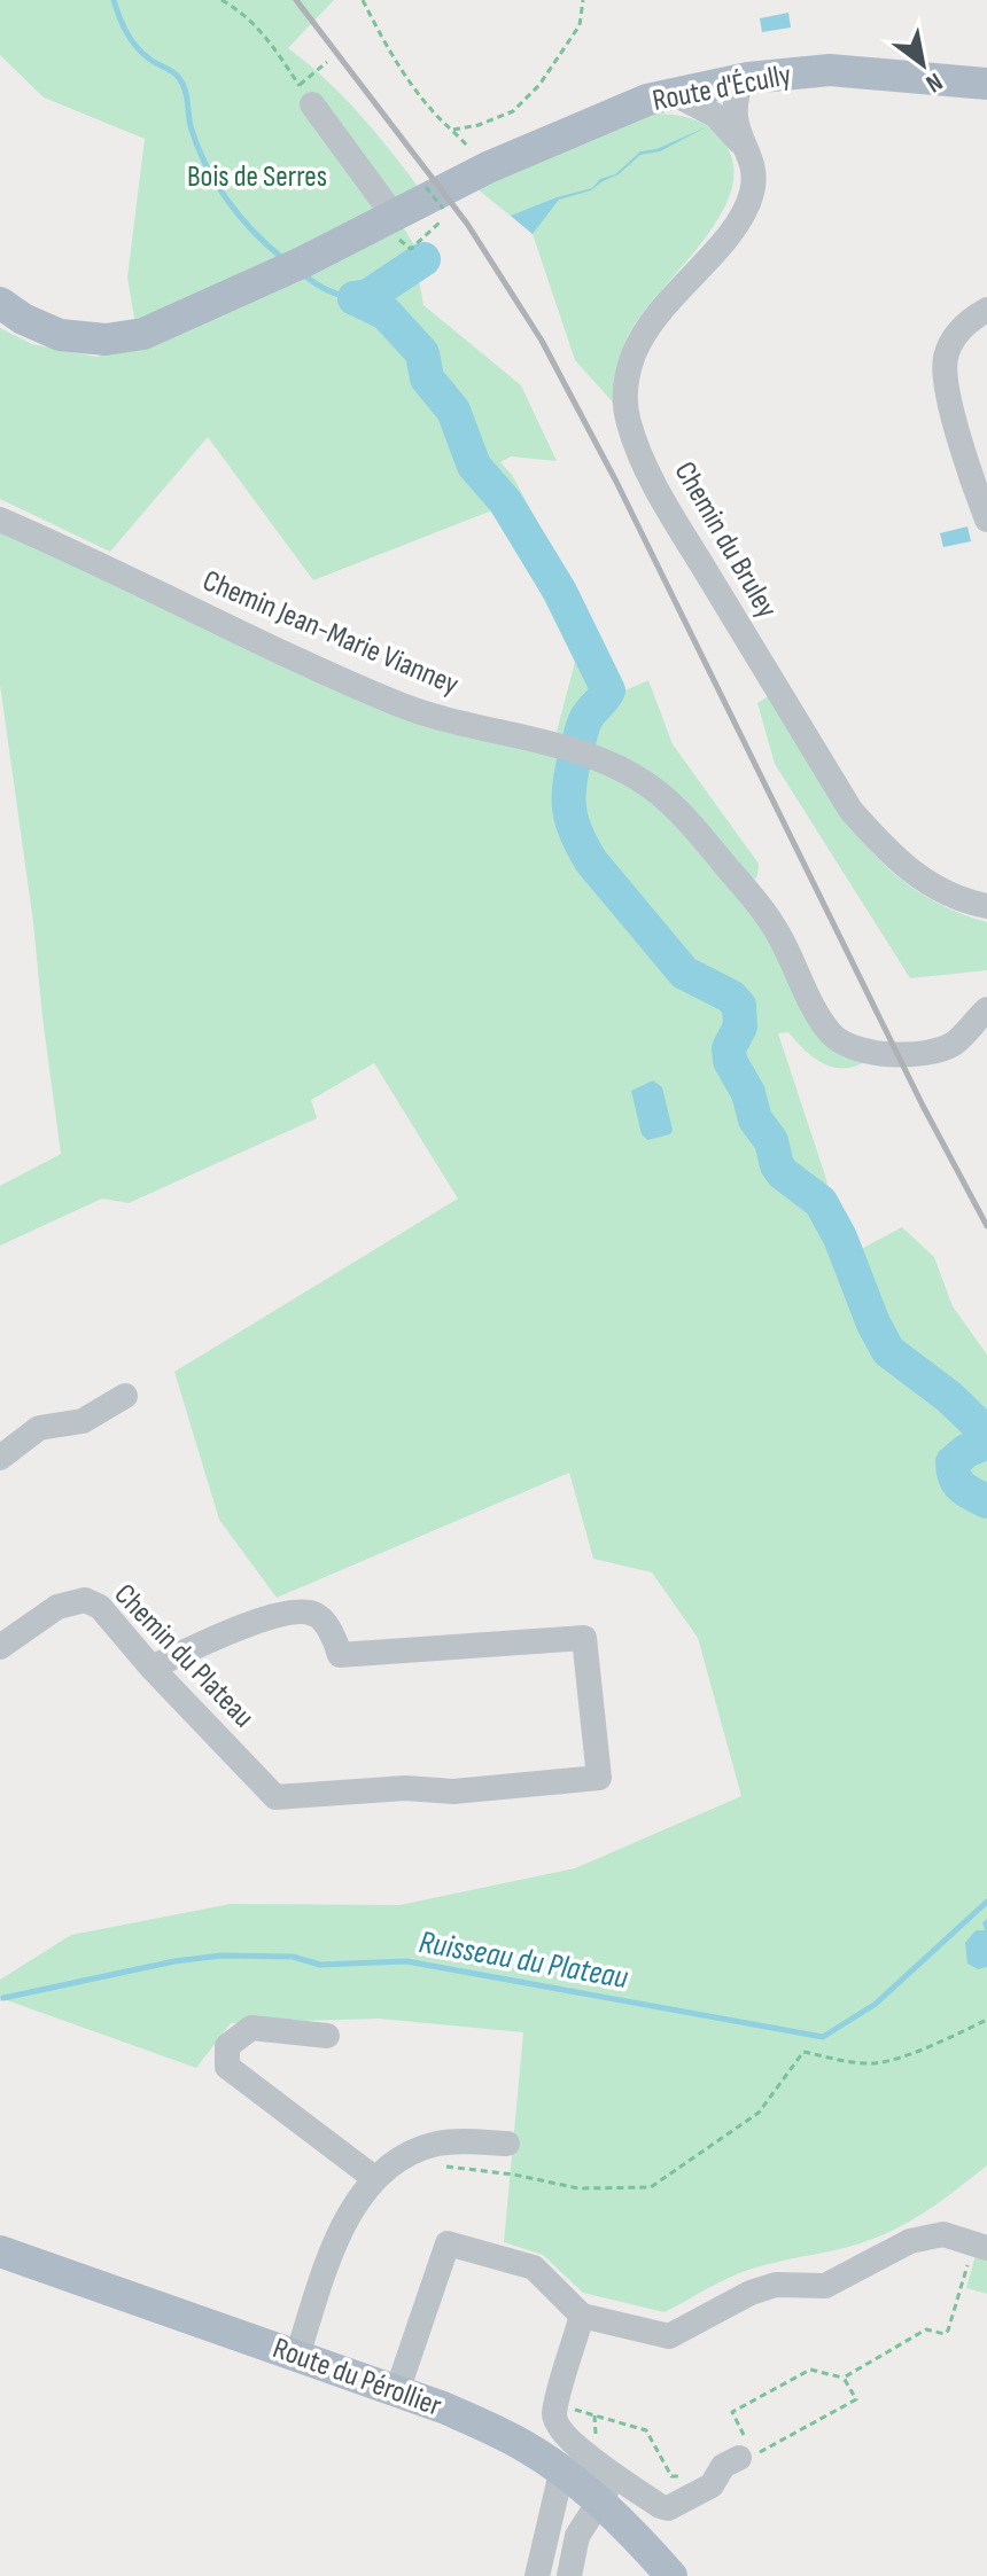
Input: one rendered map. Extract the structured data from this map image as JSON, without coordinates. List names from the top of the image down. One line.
{"streets":{"main road":["Route d'Écully","Route du Pérollier"],"street":["Chemin du Bruley","Chemin Jean-Marie Vianney","Chemin du Plateau"]},"crossings":[["Route d'Écully","Chemin du Bruley"]],"water":["Ruisseau du Plateau"],"parks":["Bois de Serres"],"north":"bottom right"}
